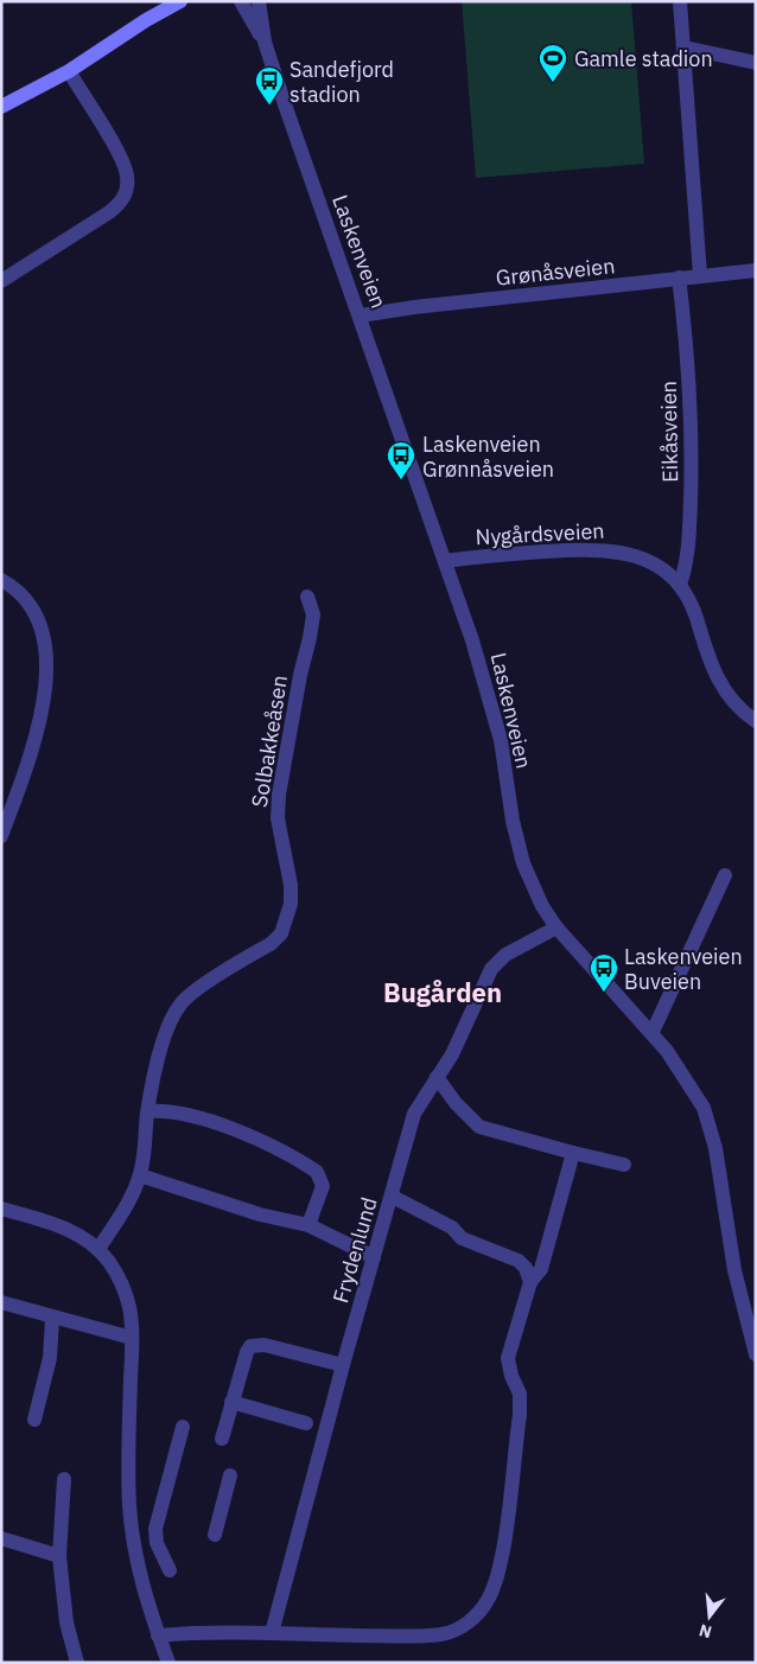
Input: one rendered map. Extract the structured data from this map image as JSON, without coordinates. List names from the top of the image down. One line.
{"streets":{"street":["Laskenveien","Grønåsveien","Eikåsveien","Nygårdsveien","Solbakkeåsen","Frydenlund"]},"crossings":[["Laskenveien","Grønåsveien"],["Laskenveien","Nygårdsveien"],["Laskenveien","Frydenlund"],["Grønåsveien","Eikåsveien"],["Eikåsveien","Nygårdsveien"]],"districts":["Bugården"],"places":{"sports":["Gamle stadion"],"bus stop":["Sandefjord stadion","Laskenveien Grønnåsveien","Laskenveien Buveien"]},"north":"bottom"}
